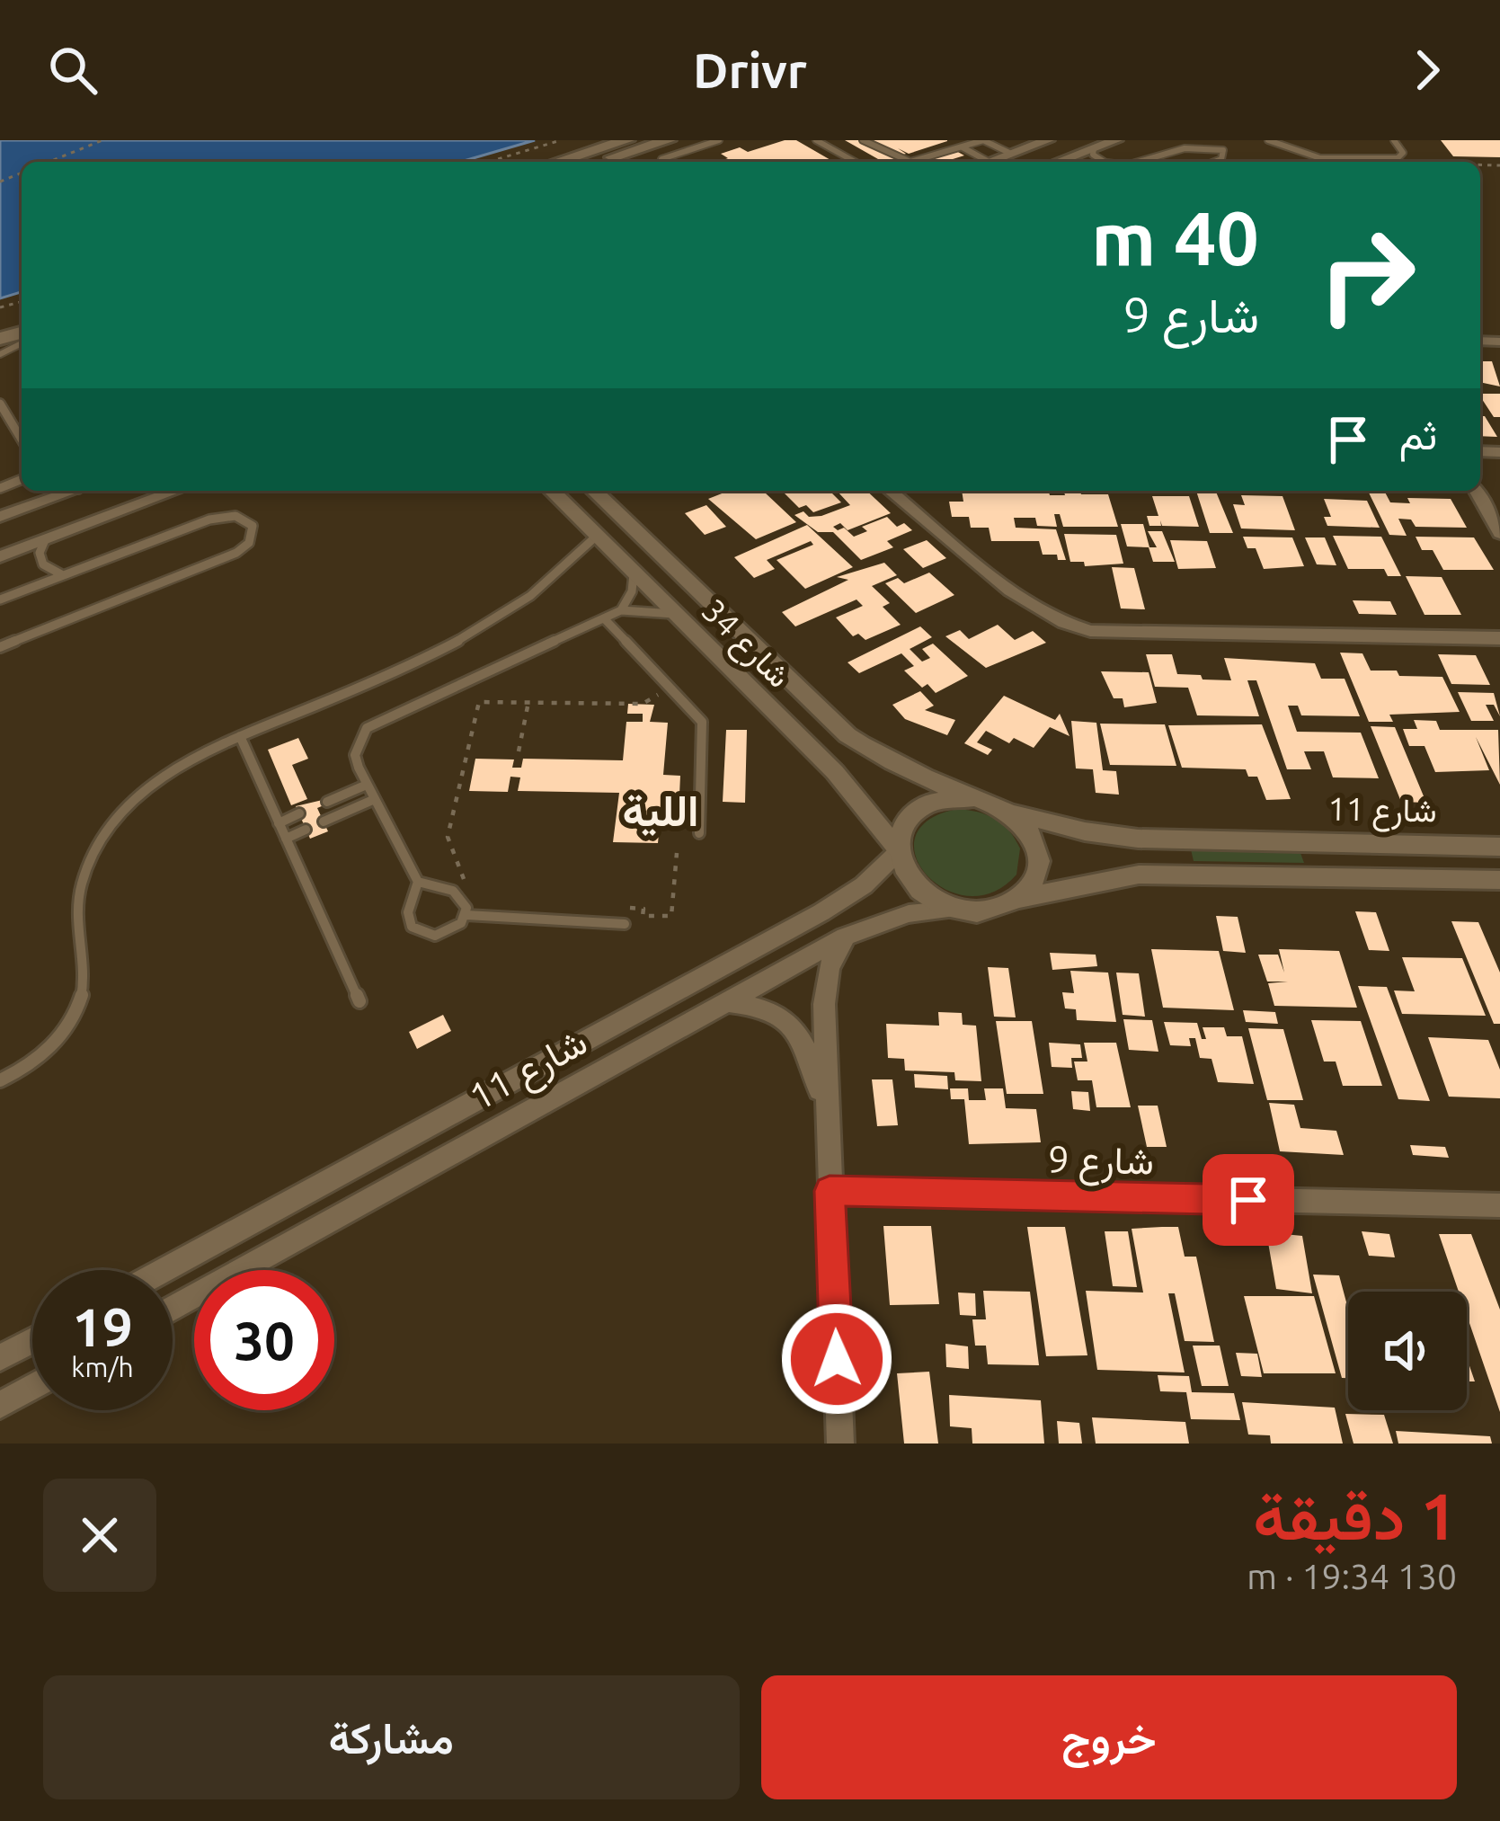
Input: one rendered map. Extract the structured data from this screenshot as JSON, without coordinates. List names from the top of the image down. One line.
{"streets":{"street":["شارع 34","شارع 11","شارع 9"]},"crossings":[["شارع 34","شارع 11"]],"districts":["اللية"],"page":{"header":"Drivr","turn":["40 m","شارع 9"],"then":"ثم","speed":"19 km/h","limit":"30","heading":["1 دقيقة","130 m · 19:34"],"buttons":["خروج","مشاركة"]}}
